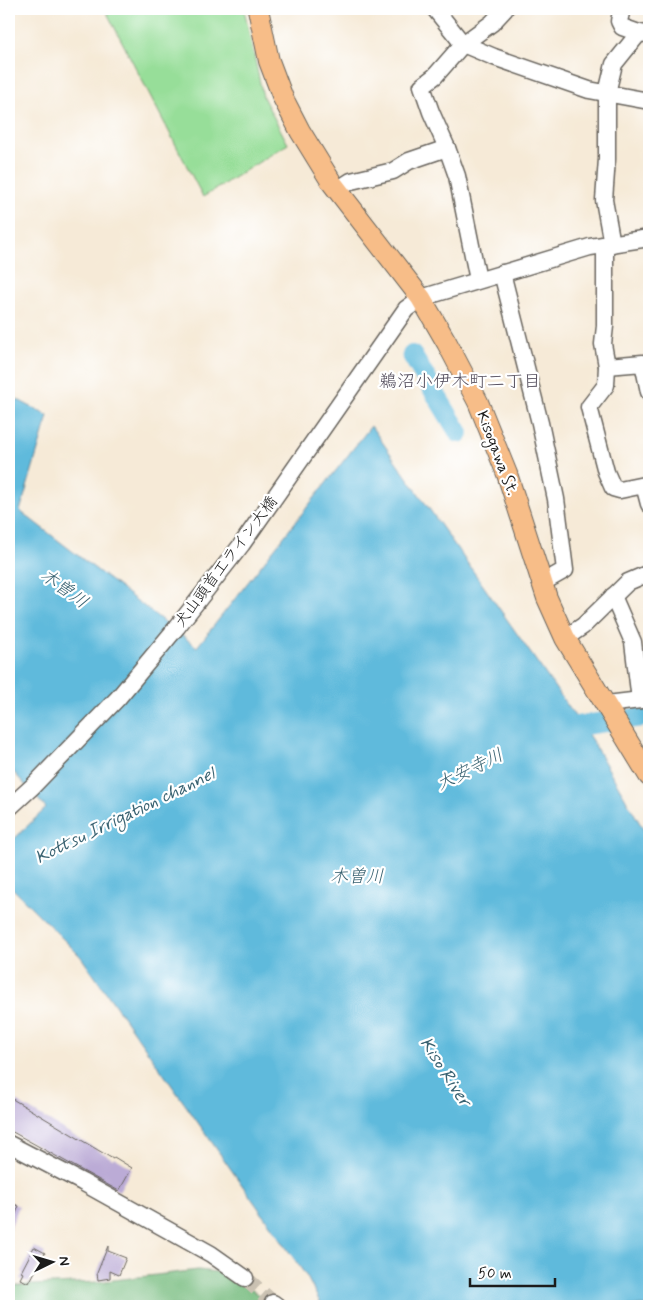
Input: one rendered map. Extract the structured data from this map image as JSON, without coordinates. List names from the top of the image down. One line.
{"streets":{"main road":["Kisogawa St."],"street":["犬山頭首工ライン大橋"]},"crossings":[["Kisogawa St.","犬山頭首工ライン大橋"]],"districts":["鵜沼小伊木町二丁目"],"water":["木曽川","大安寺川","Kottsu Irrigation channel","Kiso River"],"scale_bar":"50 m","north":"right"}
